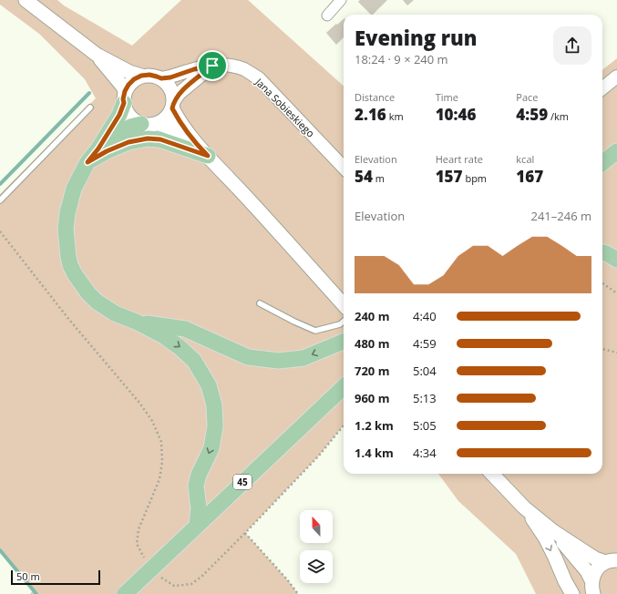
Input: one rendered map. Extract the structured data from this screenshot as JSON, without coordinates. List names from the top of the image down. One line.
{"streets":{"main road":["45"],"street":["Jana Sobieskiego"]},"scale_bar":"50 m","north":"top","page":{"heading":["Evening run","18:24 · 9 × 240 m"],"stats":[["Distance","2.16 km"],["Time","10:46"],["Pace","4:59 /km"],["Elevation","54 m"],["Heart rate","157 bpm"],["kcal","167"]],"chart":["Elevation","241–246 m"],"list":[{"name":"240 m","note":"4:40"},{"name":"480 m","note":"4:59"},{"name":"720 m","note":"5:04"},{"name":"960 m","note":"5:13"},{"name":"1.2 km","note":"5:05"},{"name":"1.4 km","note":"4:34"}],"scale":"50 m"}}
